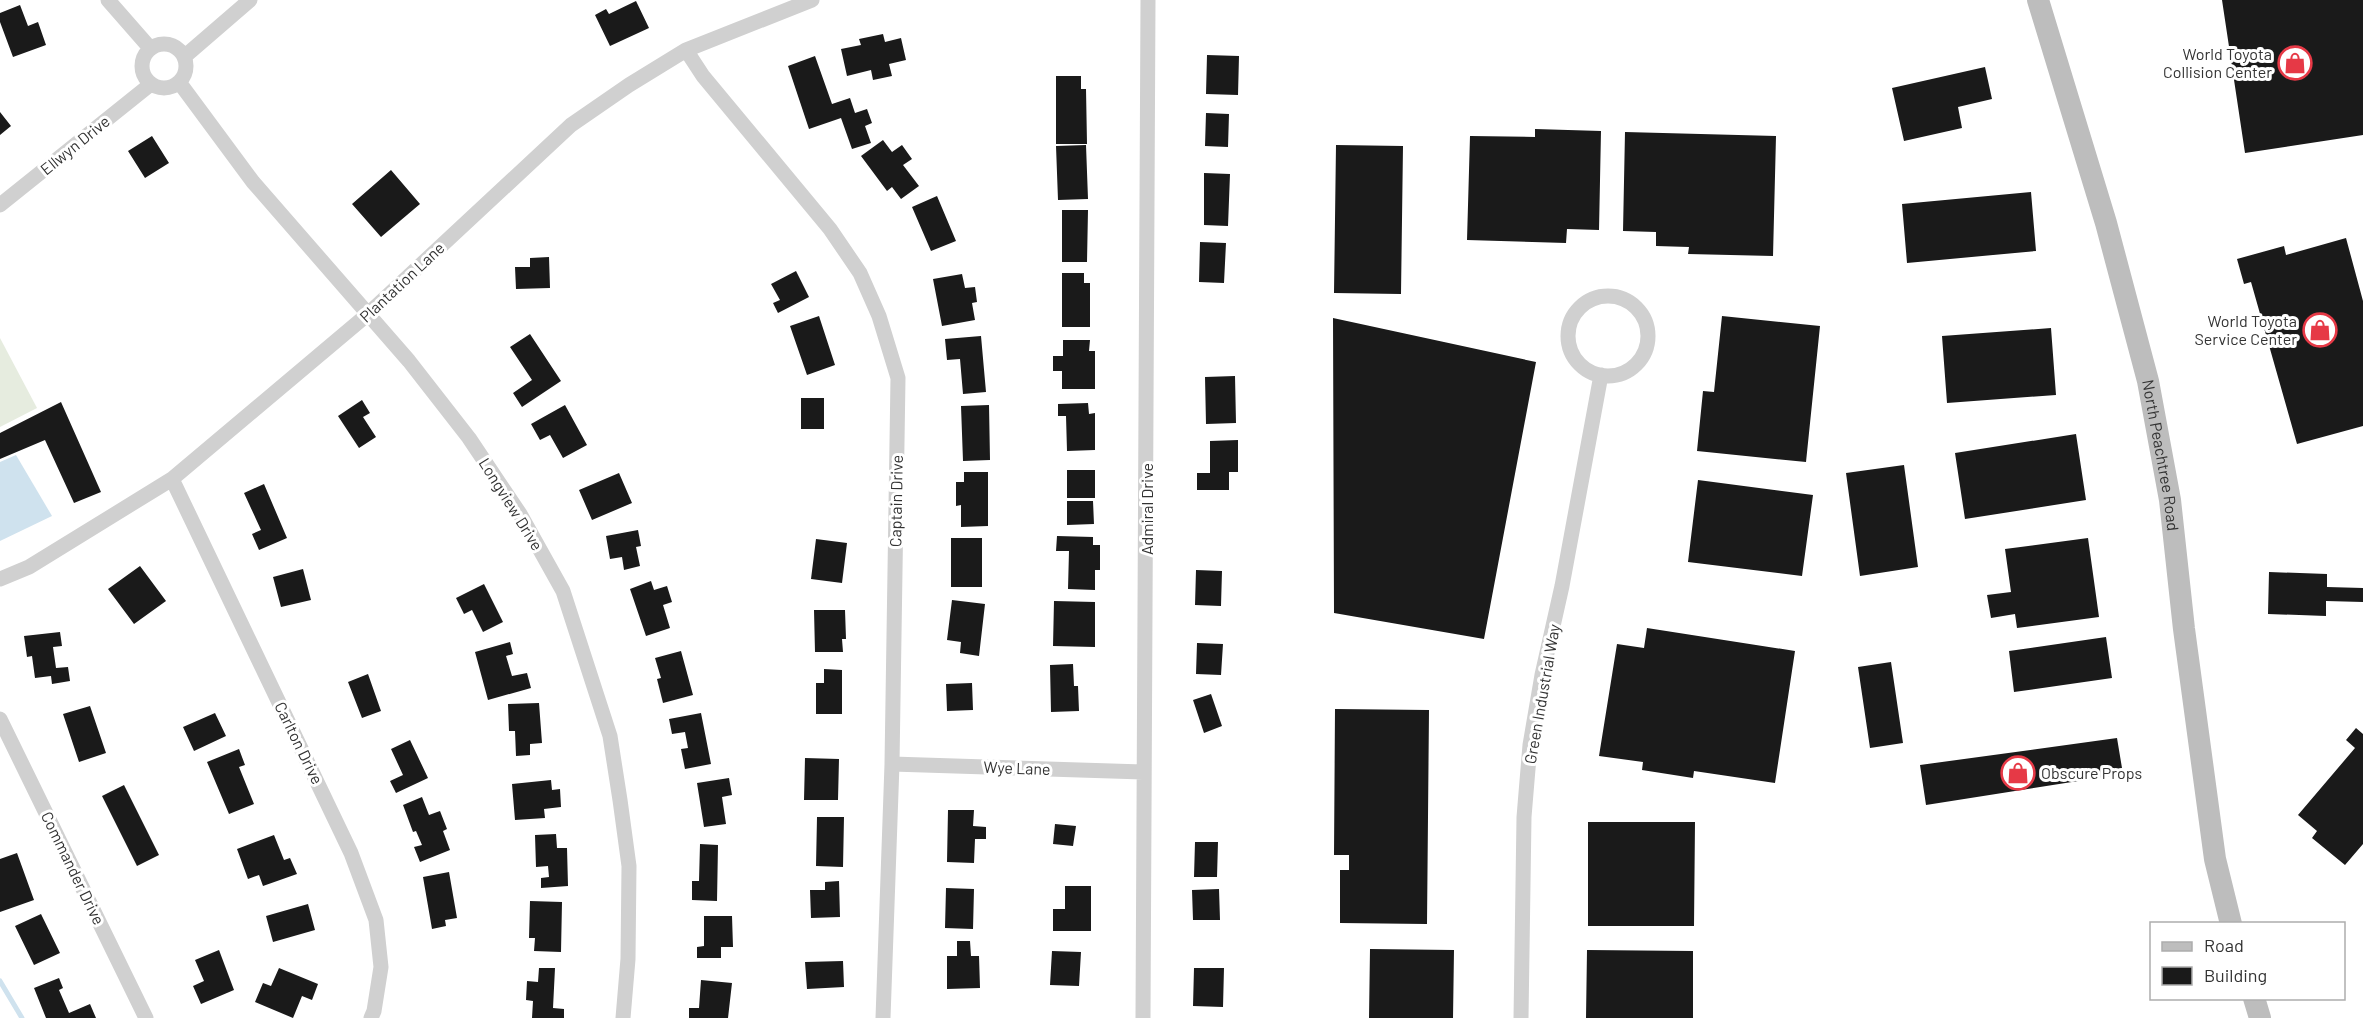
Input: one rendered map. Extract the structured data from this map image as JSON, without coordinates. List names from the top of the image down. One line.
{"streets":{"street":["Ellwyn Drive","Plantation Lane","North Peachtree Road","Captain Drive","Longview Drive","Admiral Drive","Green Industrial Way","Carlton Drive","Wye Lane","Commander Drive"]},"crossings":[["Ellwyn Drive","Longview Drive"],["Plantation Lane","Captain Drive"],["Plantation Lane","Longview Drive"],["Plantation Lane","Carlton Drive"],["Captain Drive","Wye Lane"],["Admiral Drive","Wye Lane"]],"places":{"shop":["World Toyota Collision Center","World Toyota Service Center","Obscure Props"]},"legend":["Road","Building"]}
